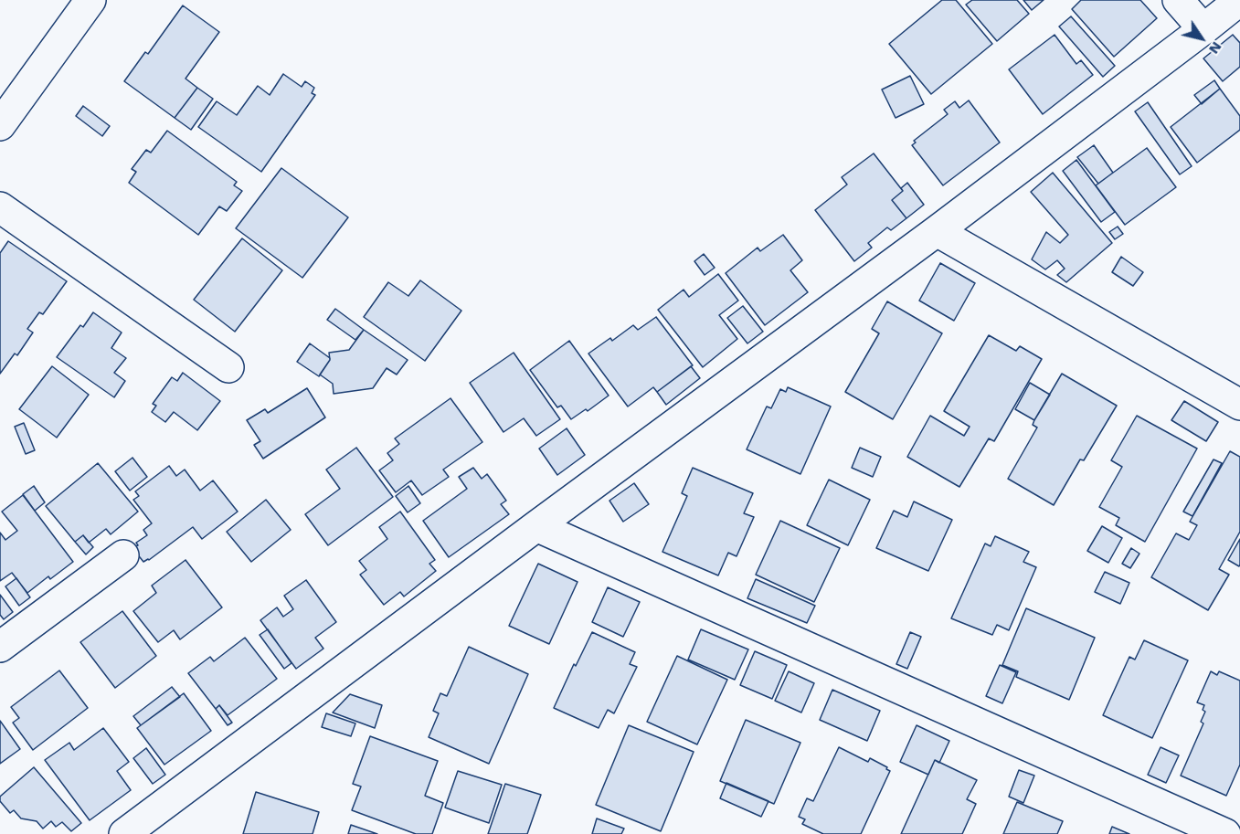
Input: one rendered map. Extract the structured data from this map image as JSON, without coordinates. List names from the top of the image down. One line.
{"north":"bottom right"}
